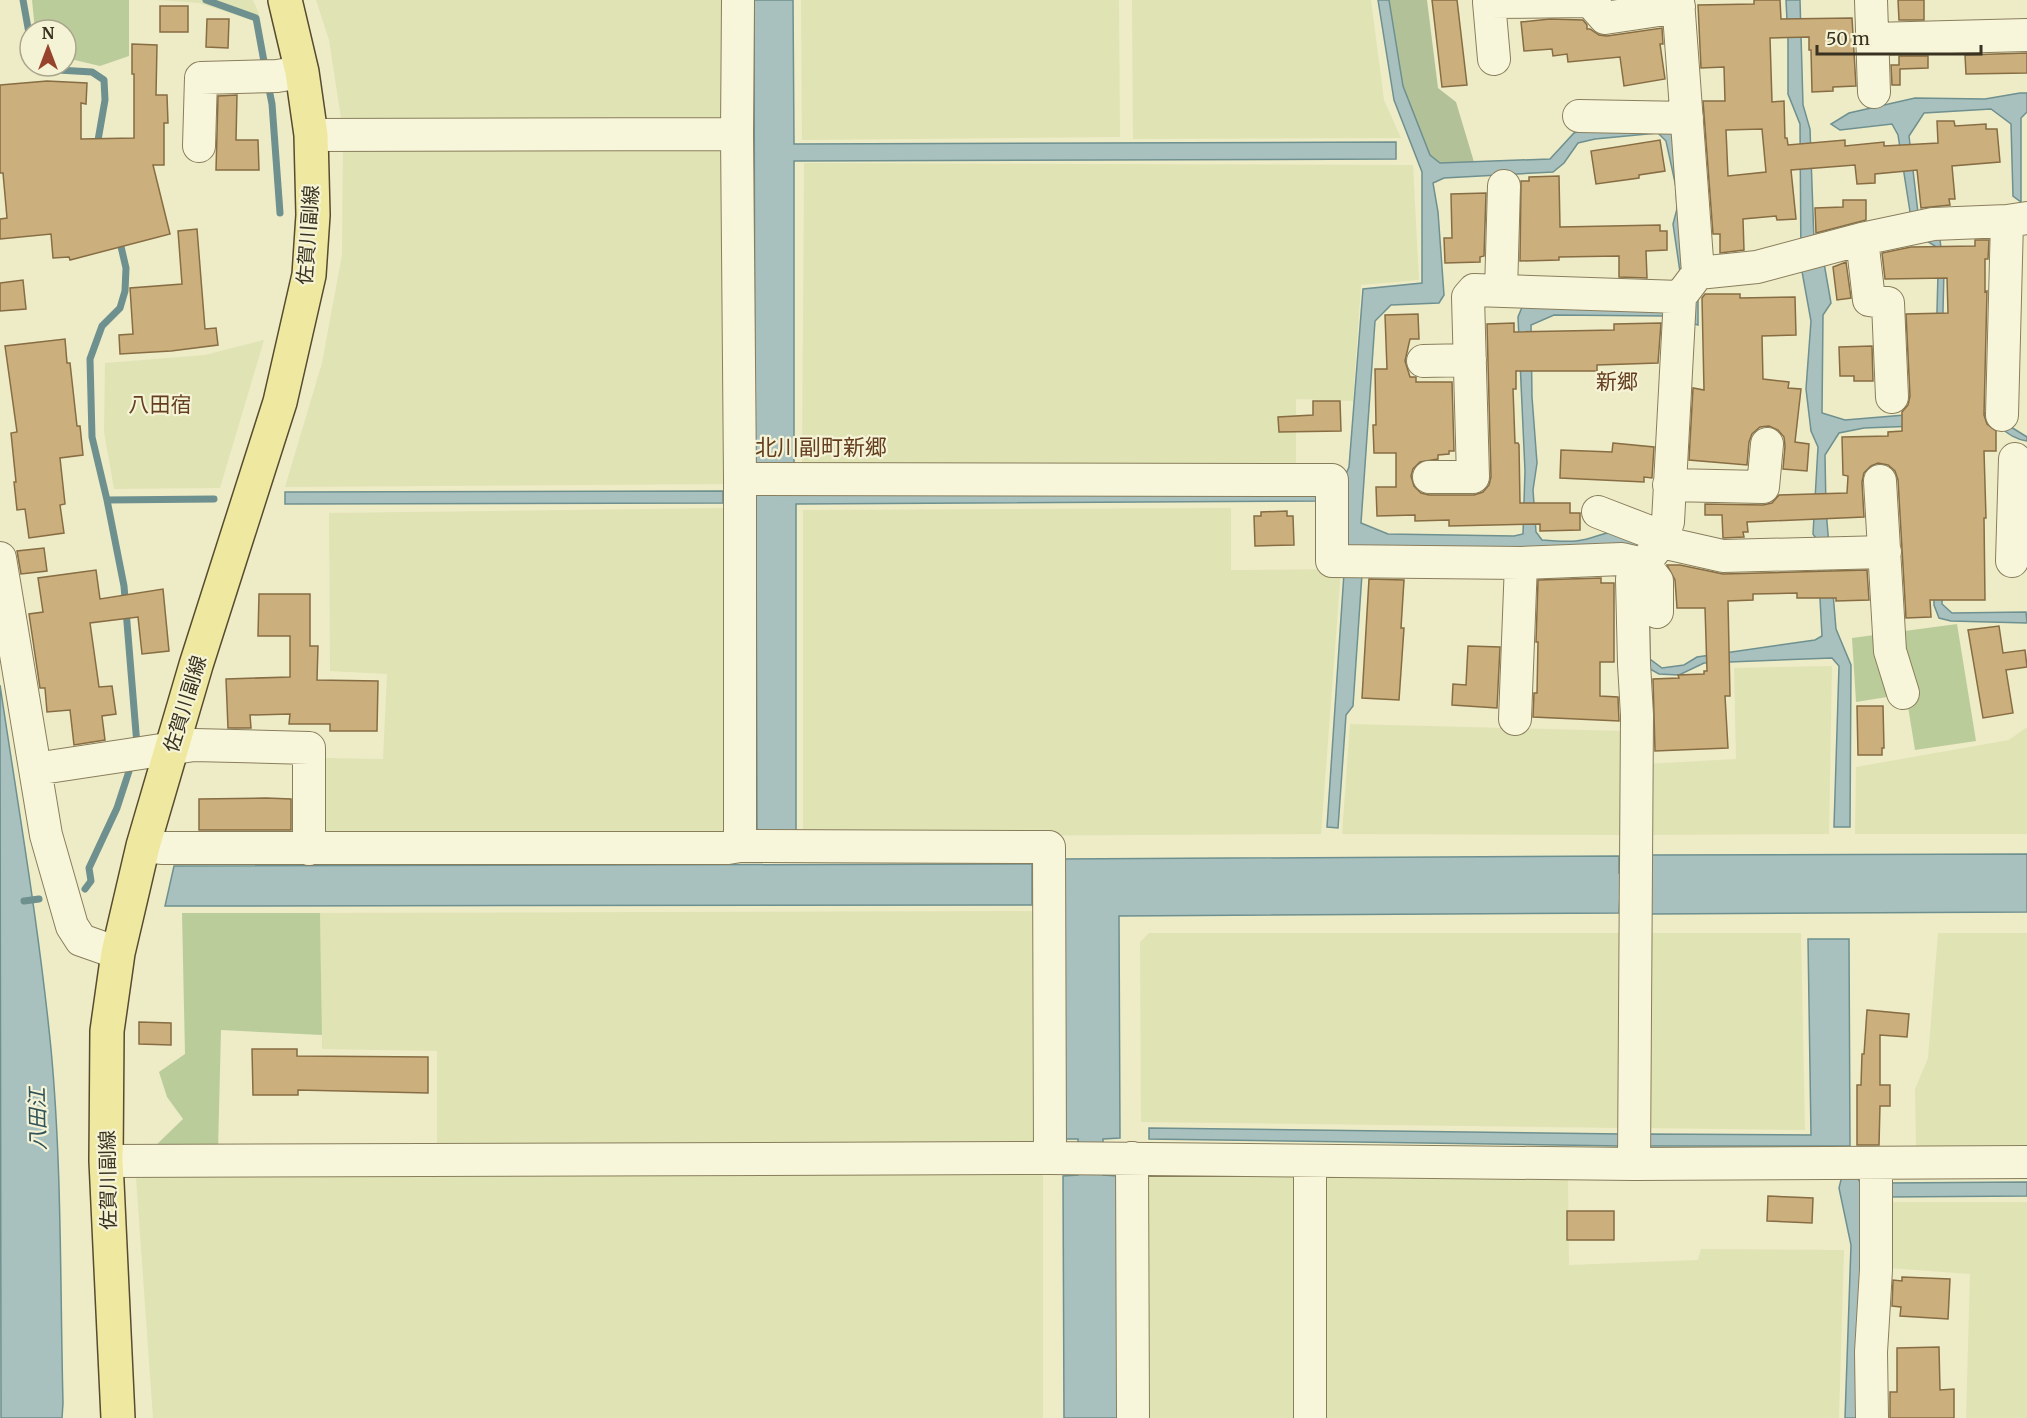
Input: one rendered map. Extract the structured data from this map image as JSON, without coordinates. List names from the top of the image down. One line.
{"streets":{"main road":["佐賀川副線"]},"districts":["新郷","八田宿","北川副町新郷"],"water":["八田江"],"scale_bar":"50 m","north":"top"}
